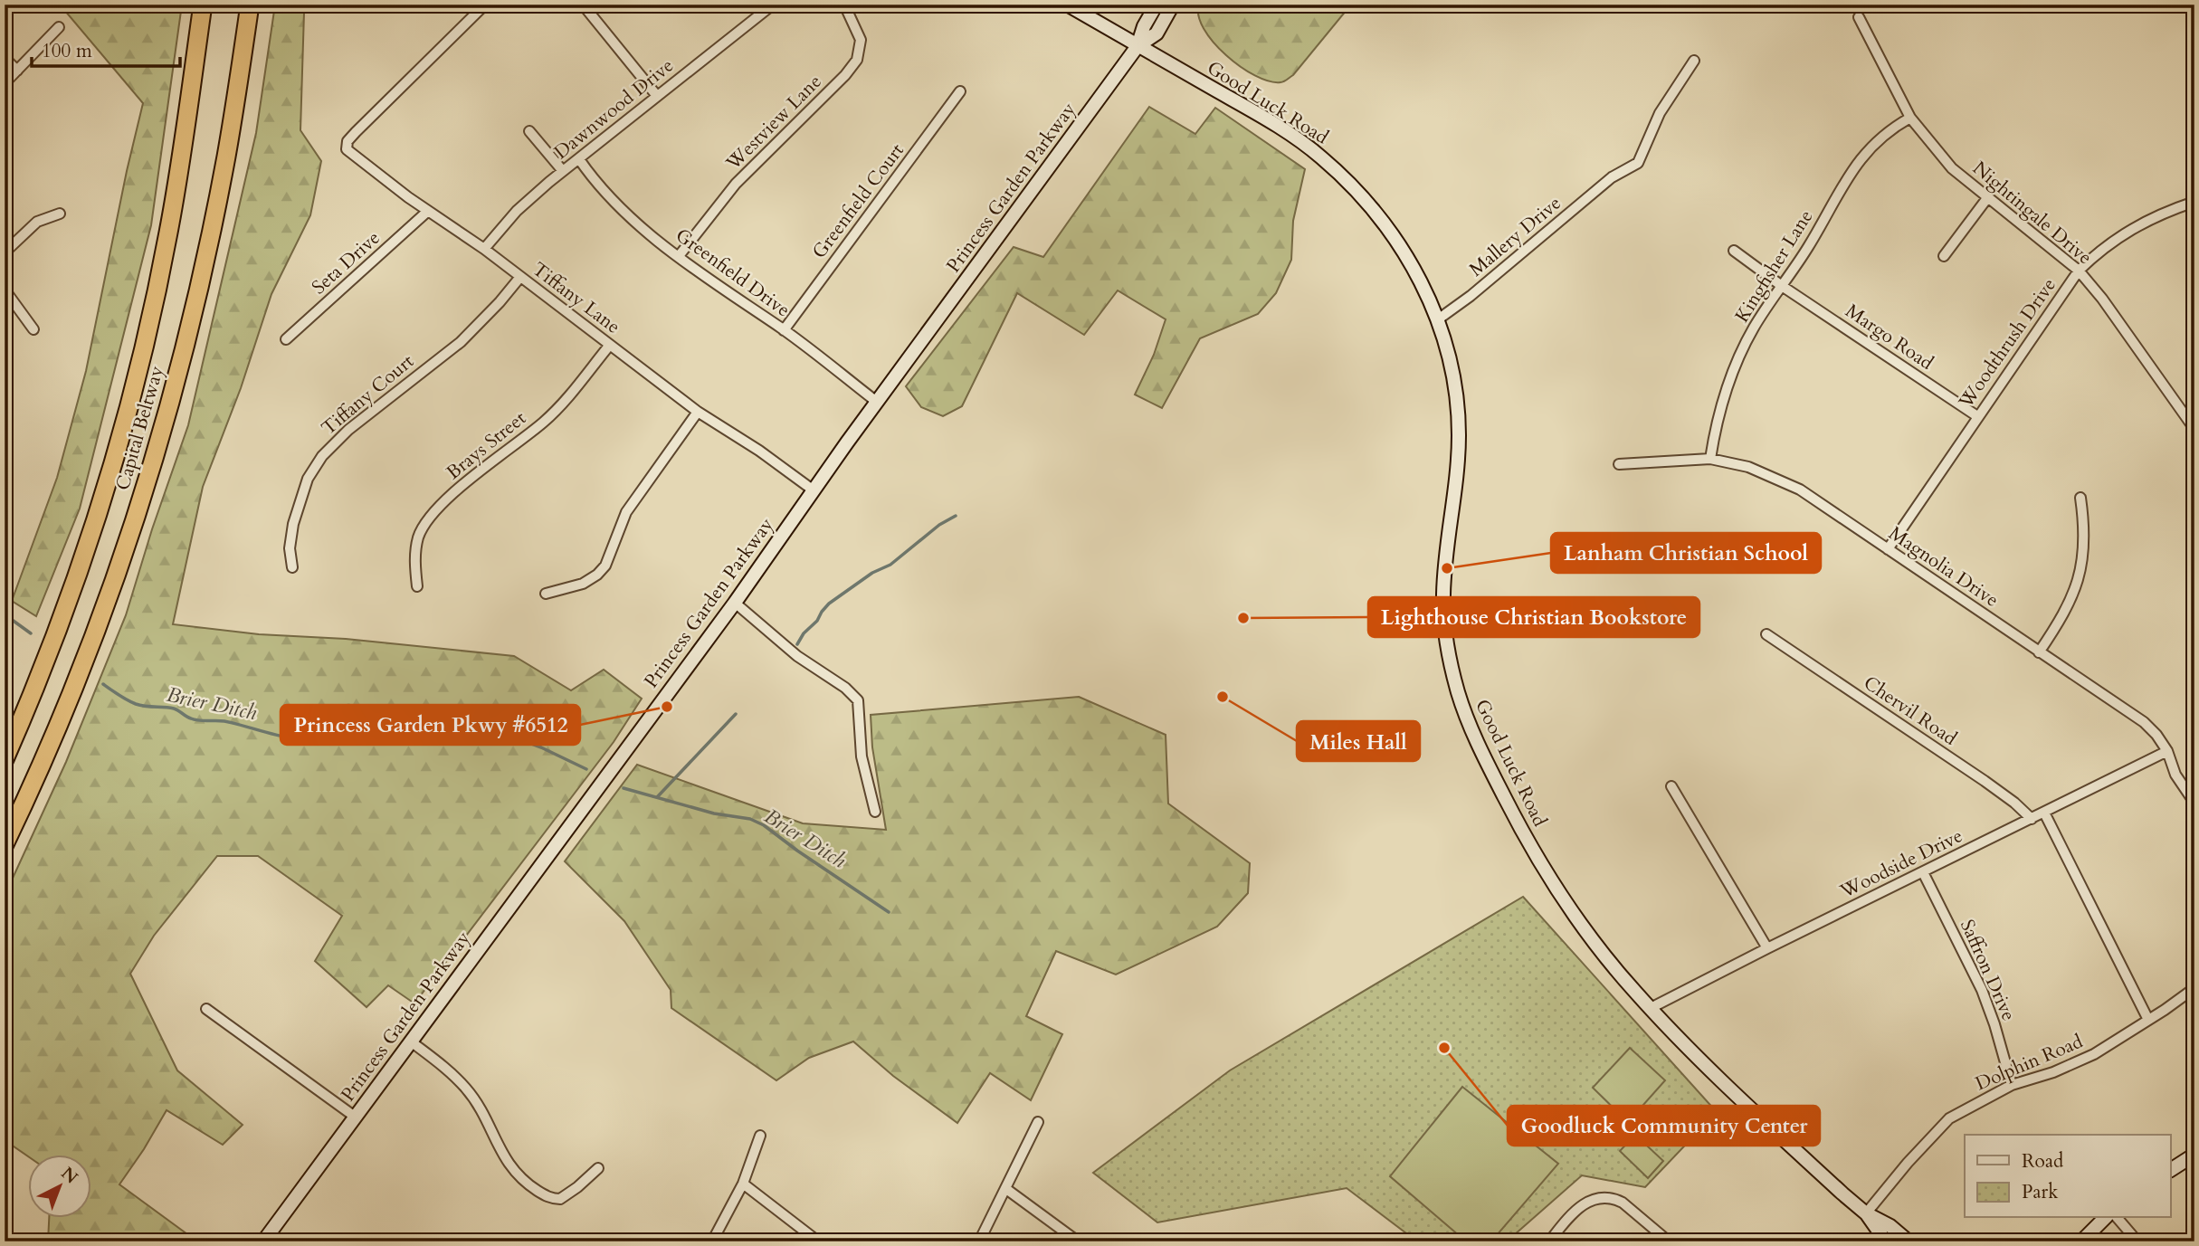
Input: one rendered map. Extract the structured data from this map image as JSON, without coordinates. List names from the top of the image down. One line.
{"streets":{"highway":["Capital Beltway"],"street":["Good Luck Road","Dawnwood Drive","Westview Lane","Princess Garden Parkway","Greenfield Court","Nightingale Drive","Mallery Drive","Seta Drive","Kingfisher Lane","Greenfield Drive","Tiffany Lane","Margo Road","Woodthrush Drive","Tiffany Court","Brays Street","Magnolia Drive","Chervil Road","Woodside Drive","Saffron Drive","Dolphin Road"]},"crossings":[["Good Luck Road","Princess Garden Parkway"],["Good Luck Road","Mallery Drive"],["Good Luck Road","Woodside Drive"],["Good Luck Road","Dolphin Road"],["Dawnwood Drive","Greenfield Drive"],["Dawnwood Drive","Tiffany Lane"],["Westview Lane","Greenfield Drive"],["Princess Garden Parkway","Greenfield Drive"],["Princess Garden Parkway","Tiffany Lane"],["Greenfield Court","Greenfield Drive"],["Nightingale Drive","Kingfisher Lane"],["Nightingale Drive","Woodthrush Drive"],["Seta Drive","Tiffany Lane"],["Kingfisher Lane","Margo Road"],["Kingfisher Lane","Magnolia Drive"],["Tiffany Lane","Tiffany Court"],["Tiffany Lane","Brays Street"],["Margo Road","Woodthrush Drive"],["Woodthrush Drive","Magnolia Drive"],["Magnolia Drive","Woodside Drive"],["Chervil Road","Woodside Drive"],["Woodside Drive","Saffron Drive"],["Saffron Drive","Dolphin Road"]],"water":["Brier Ditch"],"places":["Lanham Christian School","Lighthouse Christian Bookstore","Miles Hall","Princess Garden Pkwy #6512","Goodluck Community Center"],"legend":["Road","Park"],"scale_bar":"100 m","north":"top right"}
